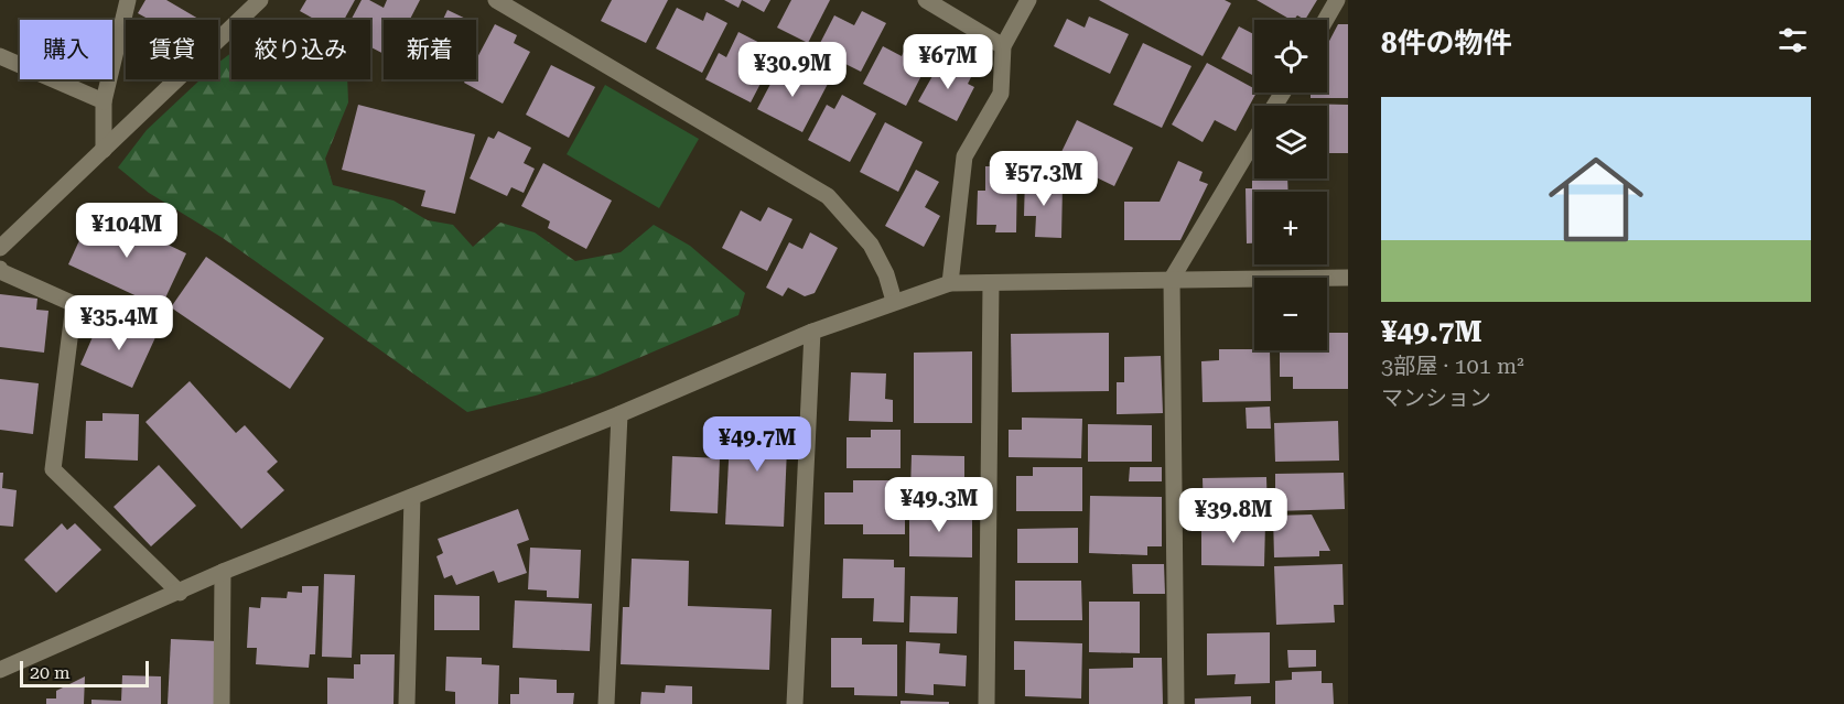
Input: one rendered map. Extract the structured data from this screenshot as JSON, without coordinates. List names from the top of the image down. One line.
{"scale_bar":"20 m","page":{"heading":"8件の物件","map_buttons":["+","−"],"chip":["購入","賃貸","絞り込み","新着"],"price":["¥67M","¥30.9M","¥57.3M","¥104M","¥35.4M","¥49.7M","¥49.3M","¥39.8M"],"list":[{"name":"¥49.7M","note":"3部屋 · 101 m² · マンション"}],"scale":"20 m"}}
